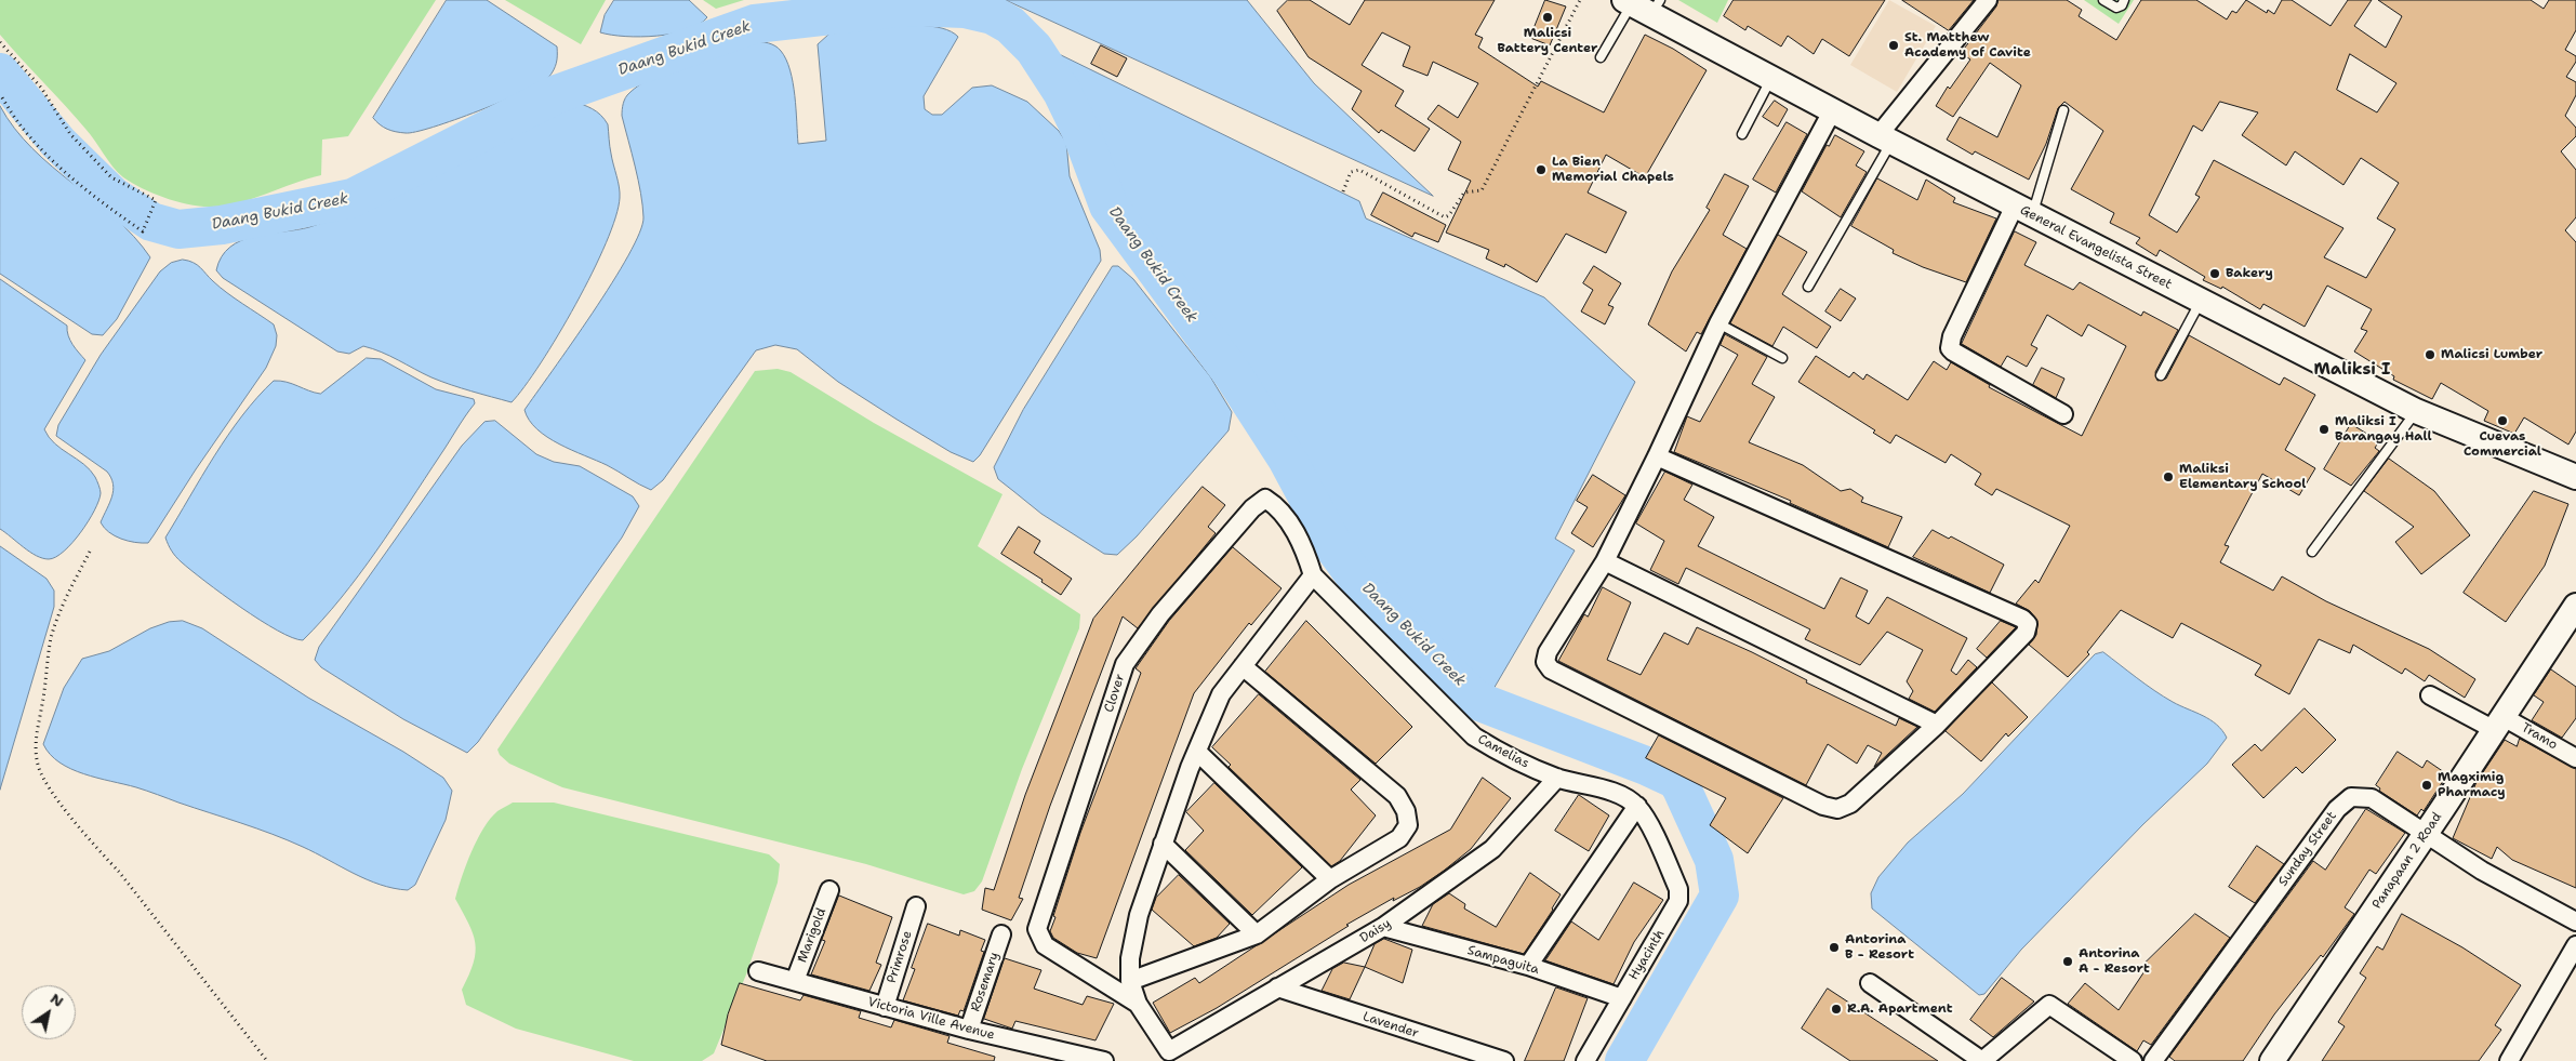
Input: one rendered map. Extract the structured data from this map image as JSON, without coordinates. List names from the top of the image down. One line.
{"streets":{"main road":["General Evangelista Street","Panapaan 2 Road"],"street":["Clover","Tramo","Camelias","Sunday Street","Daisy","Marigold","Hyacinth","Primrose","Sampaguita","Rosemary","Victoria Ville Avenue","Lavender"]},"crossings":[["Clover","Camelias"],["Tramo","Panapaan 2 Road"],["Camelias","Daisy"],["Camelias","Hyacinth"],["Sunday Street","Panapaan 2 Road"],["Daisy","Sampaguita"],["Daisy","Lavender"],["Marigold","Victoria Ville Avenue"],["Hyacinth","Sampaguita"],["Primrose","Victoria Ville Avenue"],["Rosemary","Victoria Ville Avenue"]],"districts":["Maliksi I"],"water":["Daang Bukid Creek"],"places":["Malicsi Battery Center","St. Matthew Academy of Cavite","La Bien Memorial Chapels","Bakery","Malicsi Lumber","Cuevas Commercial","Maliksi I Barangay Hall","Maliksi Elementary School","Magximig Pharmacy","Antorina B - Resort","Antorina A - Resort","R.A. Apartment"],"north":"top right"}
